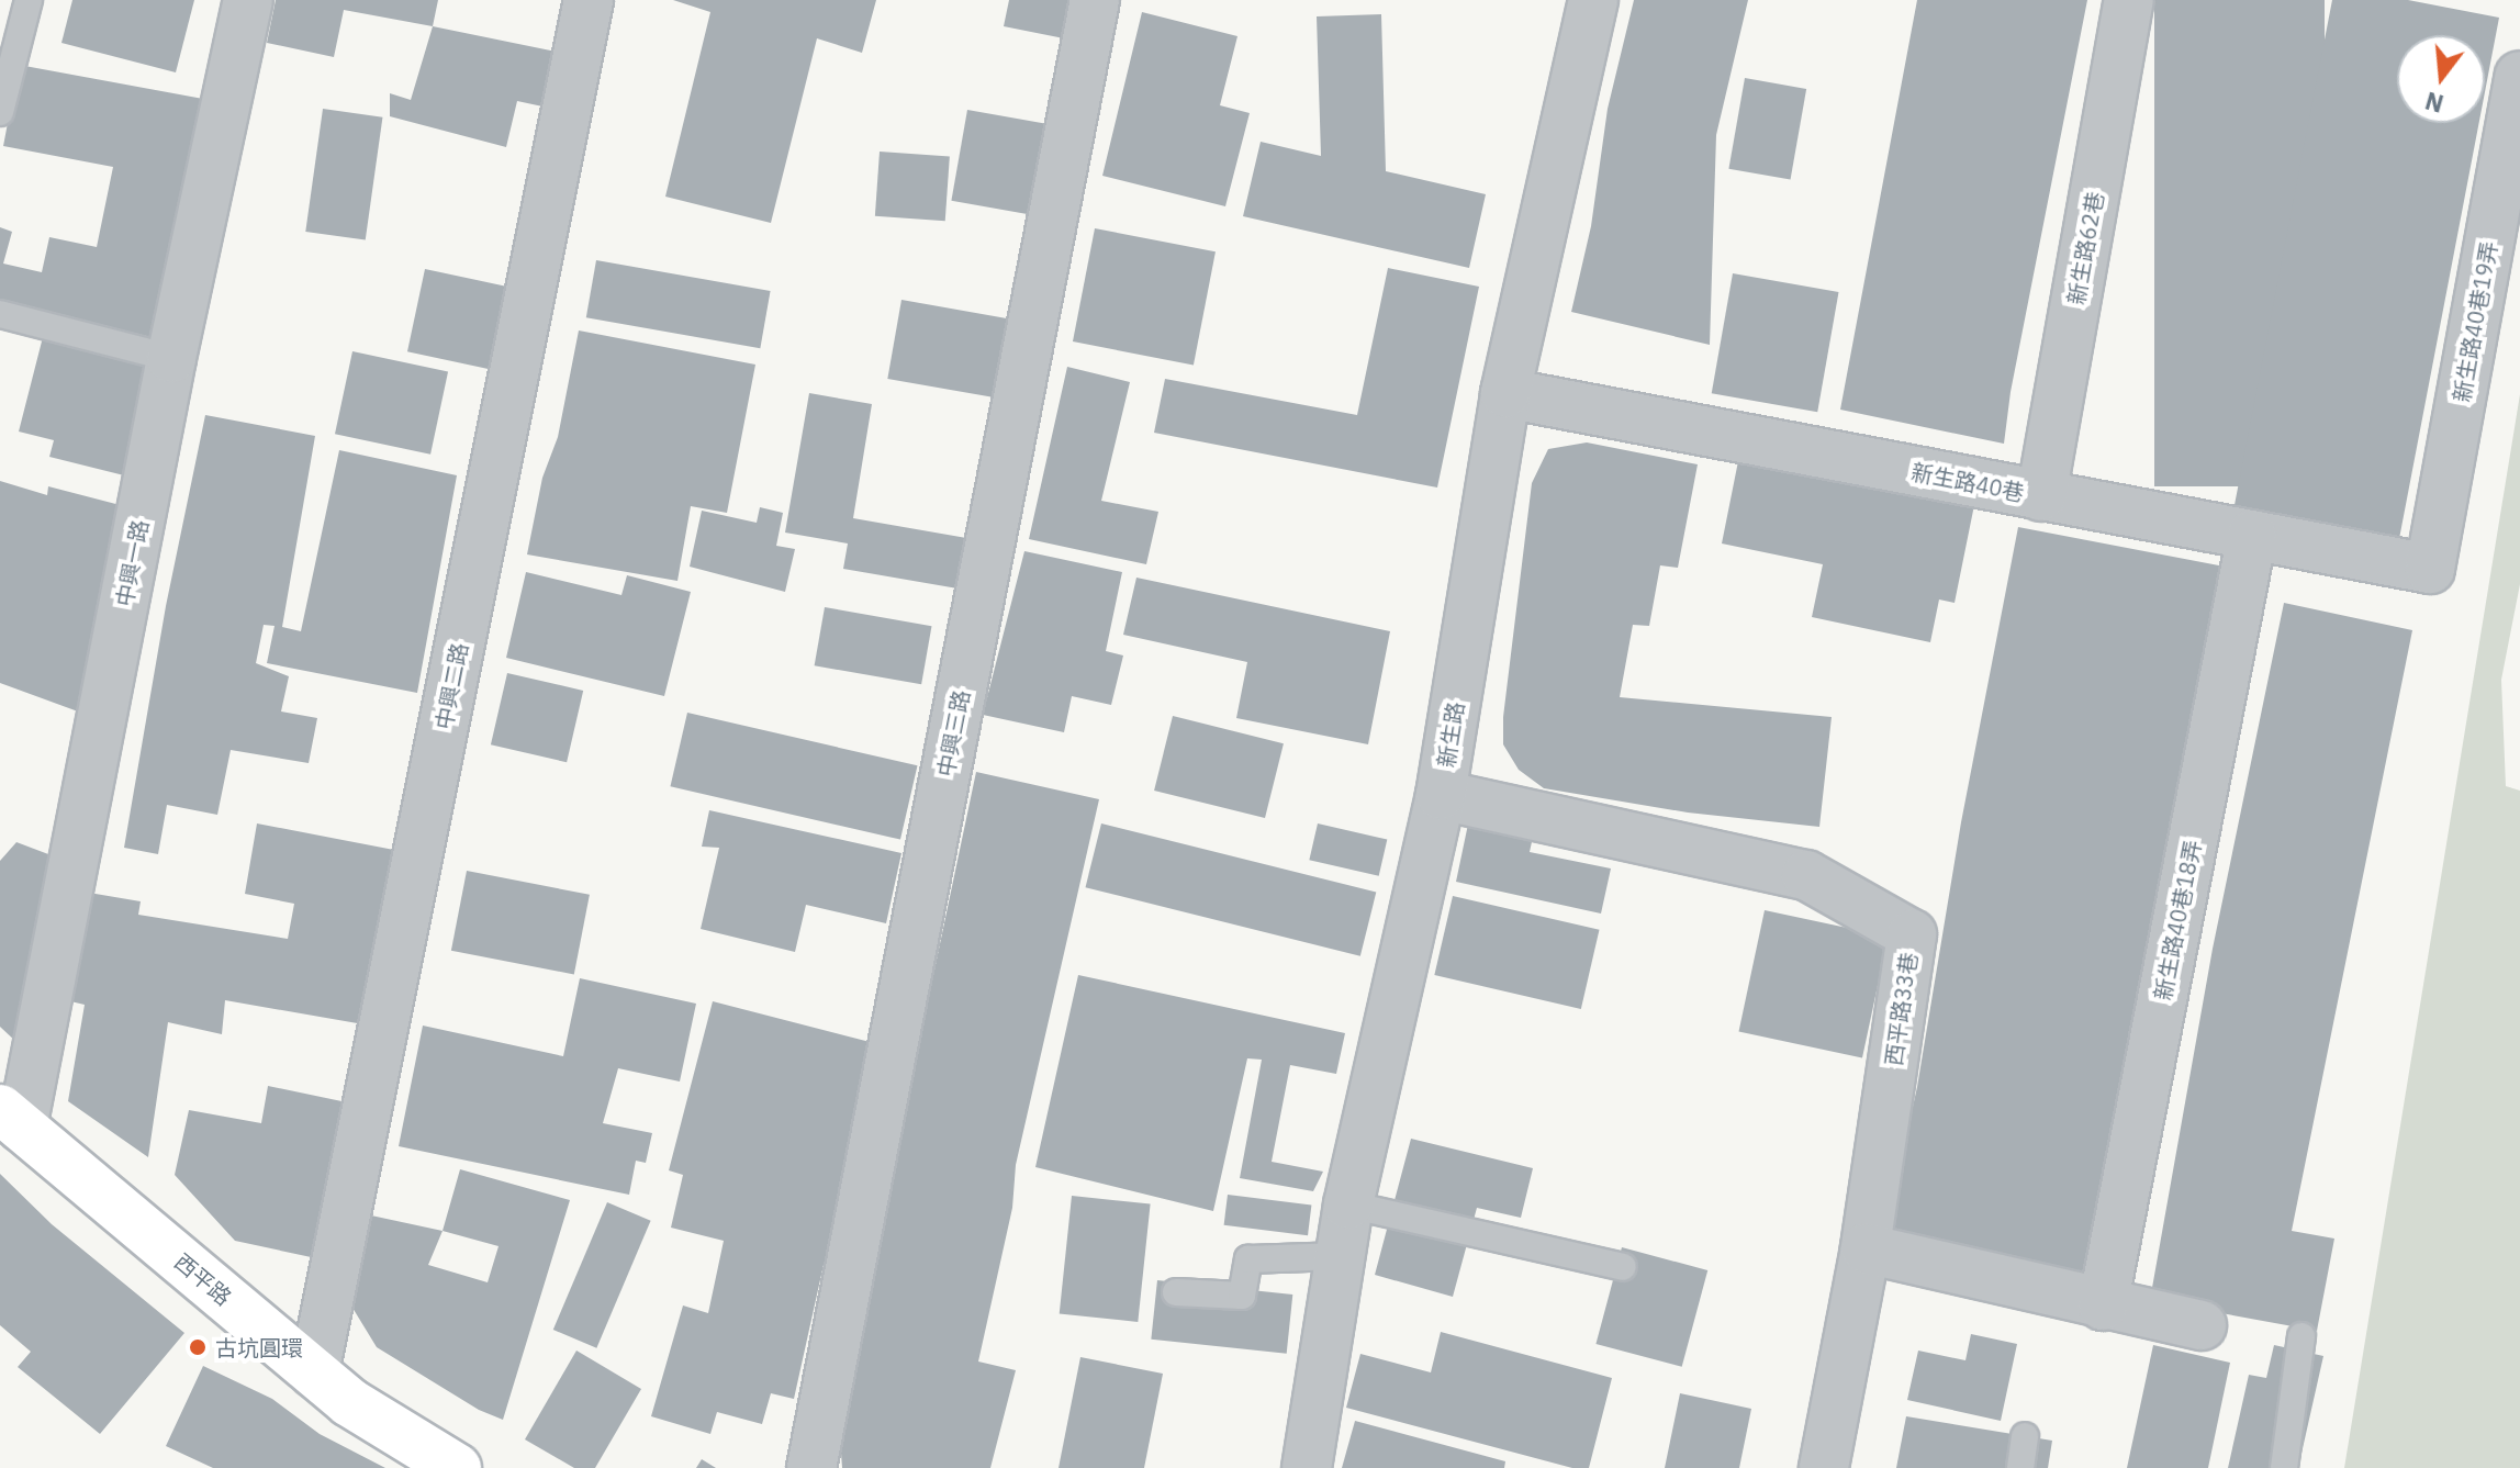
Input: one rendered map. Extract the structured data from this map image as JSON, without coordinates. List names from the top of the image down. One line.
{"streets":{"main road":["西平路"],"street":["新生路62巷","新生路40巷19弄","新生路40巷","中興一路","中興二路","中興三路","新生路","新生路40巷18弄","西平路33巷"]},"crossings":[["新生路62巷","新生路40巷"],["新生路40巷19弄","新生路40巷"],["新生路40巷","新生路"],["新生路40巷","新生路40巷18弄"],["中興一路","西平路"],["中興二路","西平路"],["新生路","西平路33巷"]],"places":["古坑圓環"],"north":"bottom"}
